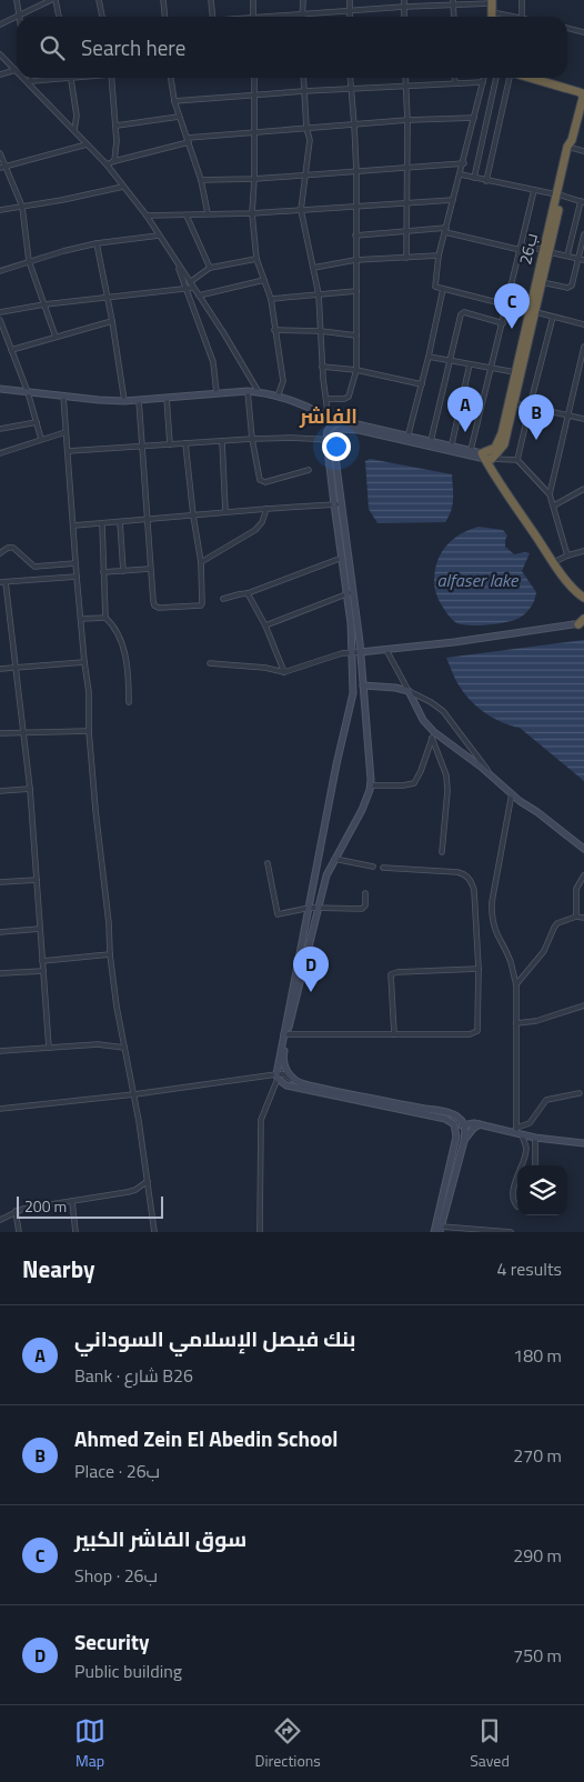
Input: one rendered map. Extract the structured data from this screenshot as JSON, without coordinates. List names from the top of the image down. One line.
{"streets":{"highway":["26ب"]},"districts":["الفاشر"],"water":["alfaser lake"],"scale_bar":"200 m","page":{"search":"Search here","pins":["C","A","B","D"],"scale":"200 m","heading":["Nearby","4 results"],"list":[{"mark":"A","name":"بنك فيصل الإسلامي السوداني","note":"Bank · شارع B26","value":"180 m"},{"mark":"B","name":"Ahmed Zein El Abedin School","note":"Place · 26ب","value":"270 m"},{"mark":"C","name":"سوق الفاشر الكبير","note":"Shop · 26ب","value":"290 m"},{"mark":"D","name":"Security","note":"Public building","value":"750 m"}],"nav":["Map","Directions","Saved"]}}
